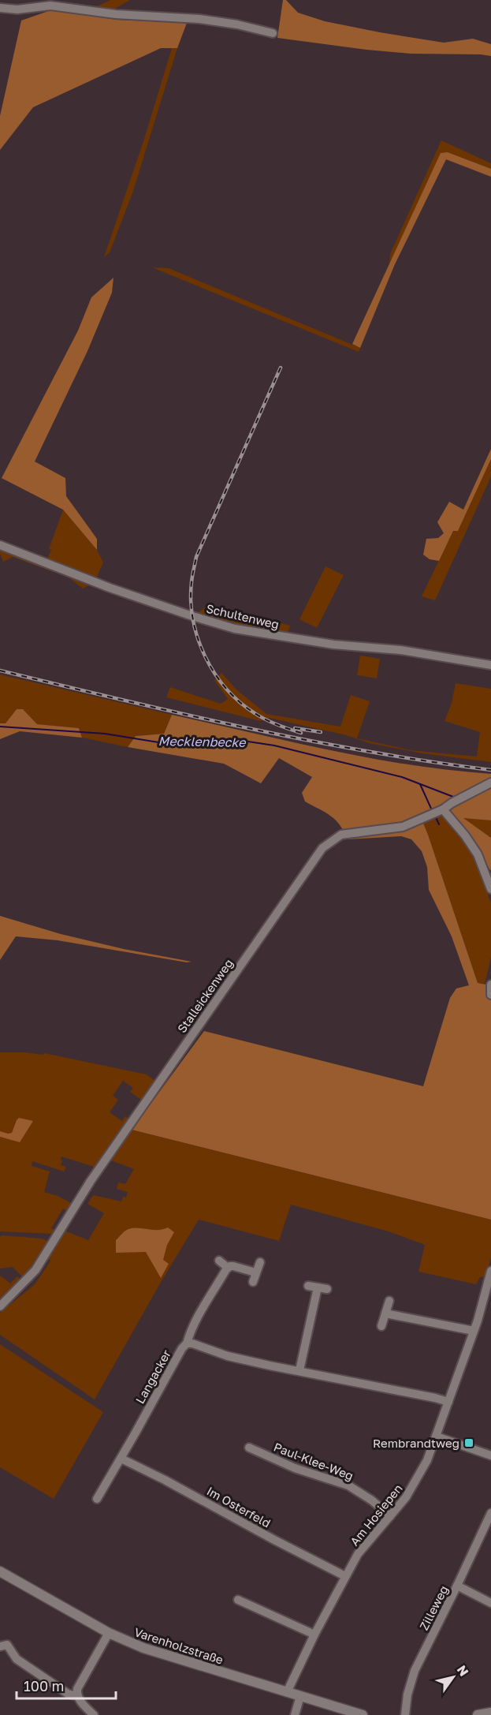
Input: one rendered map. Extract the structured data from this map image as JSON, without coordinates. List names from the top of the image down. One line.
{"streets":{"street":["Schultenweg","Stalleickenweg","Langacker","Paul-Klee-Weg","Im Osterfeld","Am Hosiepen","Zilleweg","Varenholzstraße"]},"crossings":[["Langacker","Im Osterfeld"],["Langacker","Am Hosiepen"],["Paul-Klee-Weg","Am Hosiepen"],["Im Osterfeld","Am Hosiepen"],["Am Hosiepen","Varenholzstraße"]],"water":["Mecklenbecke"],"places":{"transit":["Rembrandtweg"]},"scale_bar":"100 m","north":"top right"}
